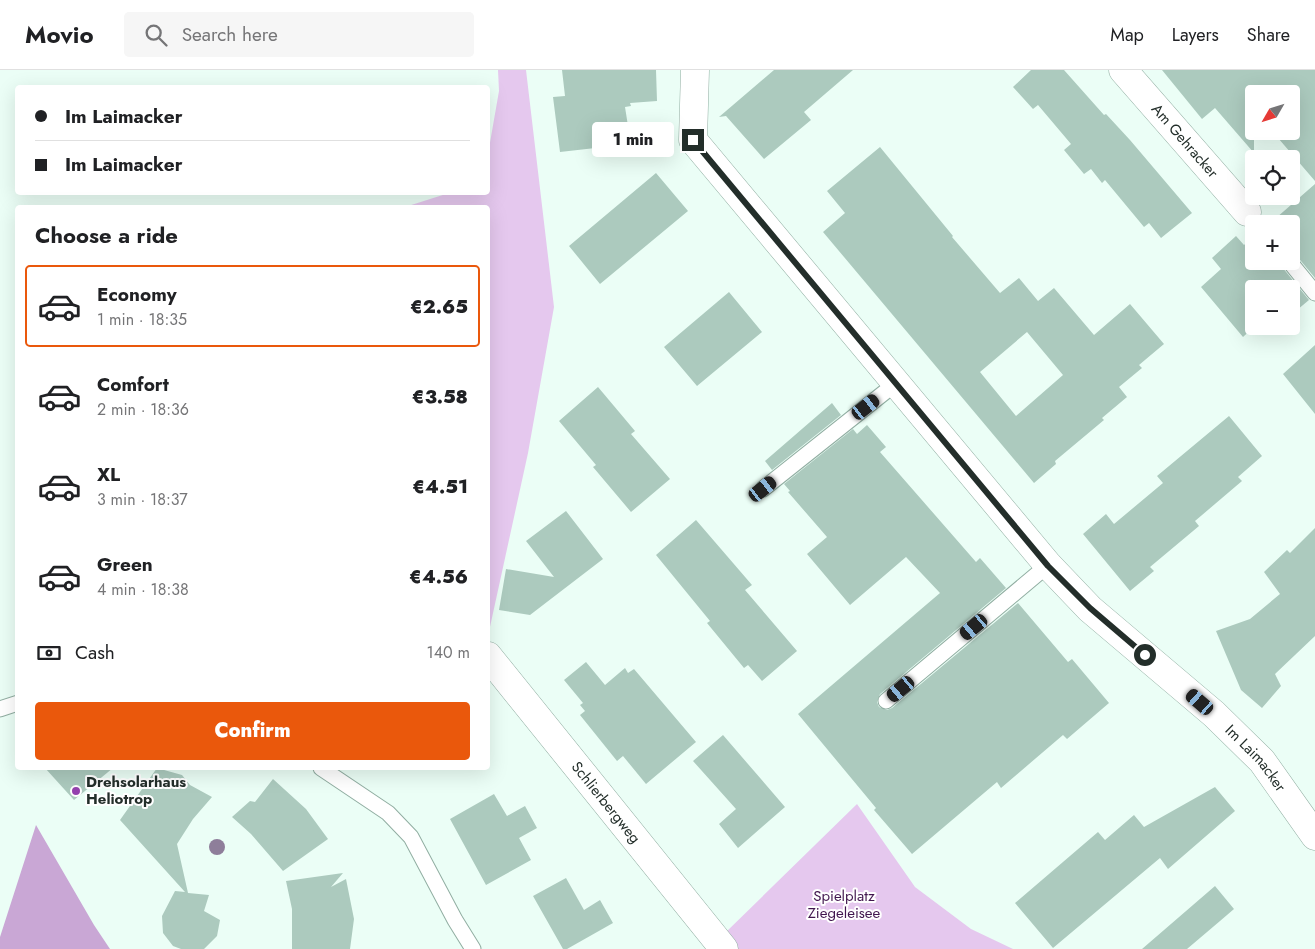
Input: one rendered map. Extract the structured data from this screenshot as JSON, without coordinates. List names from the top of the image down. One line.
{"streets":{"street":["Am Gehracker","Im Laimacker","Schlierbergweg"]},"parks":["Spielplatz Ziegeleisee"],"places":["Drehsolarhaus Heliotrop"],"north":"bottom left","page":{"header":"Movio","search":"Search here","nav":["Map","Layers","Share"],"map_buttons":["+","−"],"banner":["Im Laimacker","Im Laimacker"],"bubble":"1 min","heading":"Choose a ride","list":[{"name":"Economy","note":"1 min · 18:35","value":"€2.65"},{"name":"Comfort","note":"2 min · 18:36","value":"€3.58"},{"name":"XL","note":"3 min · 18:37","value":"€4.51"},{"name":"Green","note":"4 min · 18:38","value":"€4.56"}],"pay":["Cash","140 m"],"buttons":"Confirm"}}
